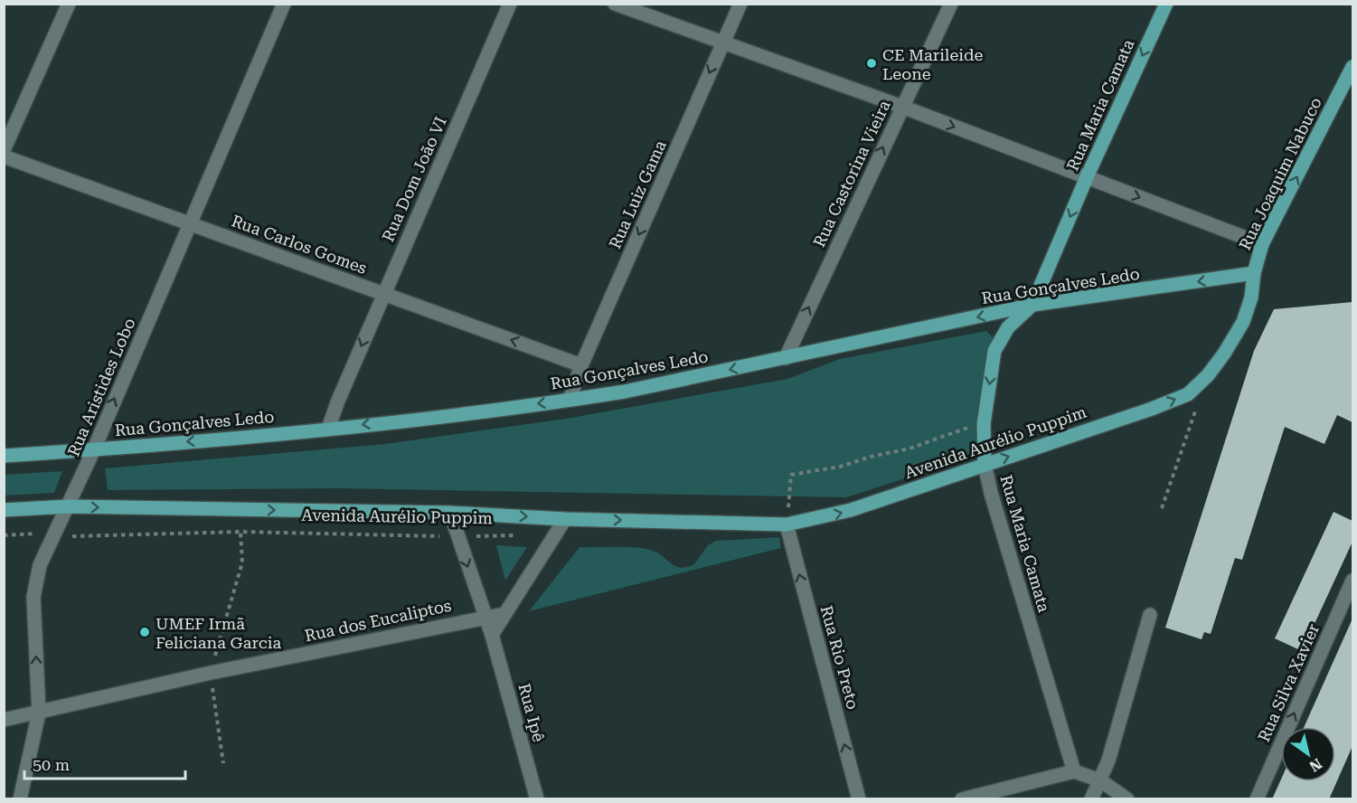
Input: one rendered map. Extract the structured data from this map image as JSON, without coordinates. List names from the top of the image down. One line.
{"streets":{"main road":["Rua Maria Camata","Rua Joaquim Nabuco","Rua Gonçalves Ledo","Avenida Aurélio Puppim"],"street":["Rua Castorina Vieira","Rua Dom João VI","Rua Luiz Gama","Rua Carlos Gomes","Rua Aristides Lobo","Rua dos Eucaliptos","Rua Rio Preto","Rua Silva Xavier","Rua Ipê"]},"crossings":[["Rua Maria Camata","Rua Gonçalves Ledo"],["Rua Maria Camata","Avenida Aurélio Puppim"],["Rua Castorina Vieira","Rua Gonçalves Ledo"],["Rua Joaquim Nabuco","Rua Gonçalves Ledo"],["Rua Joaquim Nabuco","Avenida Aurélio Puppim"],["Rua Dom João VI","Rua Carlos Gomes"],["Rua Dom João VI","Rua Gonçalves Ledo"],["Rua Luiz Gama","Rua Carlos Gomes"],["Rua Luiz Gama","Rua Gonçalves Ledo"],["Rua Carlos Gomes","Rua Aristides Lobo"],["Rua Gonçalves Ledo","Rua Aristides Lobo"],["Rua Aristides Lobo","Avenida Aurélio Puppim"],["Rua Aristides Lobo","Rua dos Eucaliptos"],["Avenida Aurélio Puppim","Rua Rio Preto"],["Avenida Aurélio Puppim","Rua Ipê"],["Rua dos Eucaliptos","Rua Ipê"]],"one_way":["Rua Maria Camata","Rua Castorina Vieira","Rua Joaquim Nabuco","Rua Luiz Gama","Rua Gonçalves Ledo","Rua Aristides Lobo","Avenida Aurélio Puppim","Rua Rio Preto","Rua Silva Xavier"],"places":["CE Marileide Leone","UMEF Irmã Feliciana Garcia"],"scale_bar":"50 m","north":"bottom right"}
